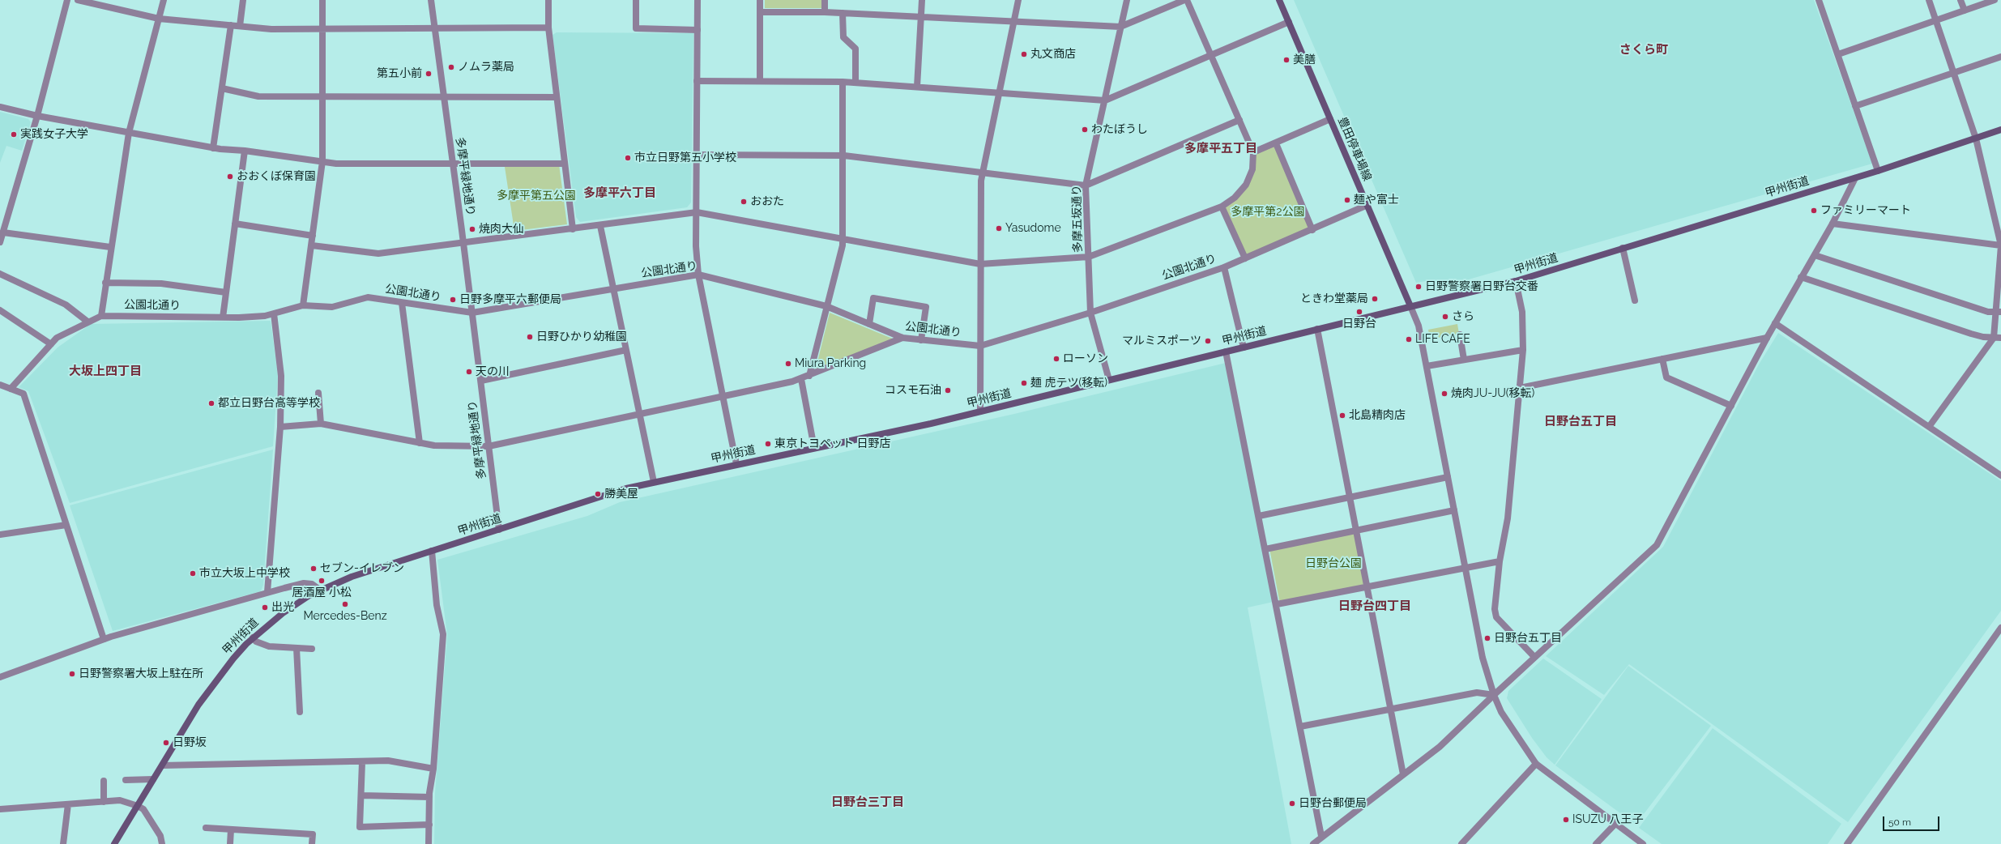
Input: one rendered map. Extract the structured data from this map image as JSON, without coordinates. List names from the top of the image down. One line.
{"streets":{"main road":["豊田停車場線","甲州街道"],"street":["多摩平緑地通り","多摩五坂通り","公園北通り"]},"crossings":[["豊田停車場線","甲州街道"],["豊田停車場線","公園北通り"],["多摩平緑地通り","甲州街道"],["多摩平緑地通り","公園北通り"],["甲州街道","多摩五坂通り"],["多摩五坂通り","公園北通り"]],"districts":["さくら町","多摩平五丁目","多摩平六丁目","大坂上四丁目","日野台五丁目","日野台四丁目","日野台三丁目"],"parks":["多摩平第五公園","多摩平第2公園","日野台公園"],"places":["丸文商店","美膳","ノムラ薬局","第五小前","わたぼうし","実践女子大学","市立日野第五小学校","おおくぼ保育園","麺や富士","おおた","ファミリーマート","Yasudome","焼肉大仙","日野警察署日野台交番","ときわ堂薬局","日野多摩平六郵便局","日野台","さら","日野ひかり幼稚園","LIFE CAFE","マルミスポーツ","ローソン","Miura Parking","天の川","麺 虎テツ(移転)","コスモ石油","焼肉JU-JU(移転)","都立日野台高等学校","北島精肉店","東京トヨペット 日野店","勝美屋","セブン-イレブン","市立大坂上中学校","居酒屋 小松","Mercedes-Benz","出光","日野台五丁目","日野警察署大坂上駐在所","日野坂","日野台郵便局","ISUZU 八王子"],"scale_bar":"50 m"}
